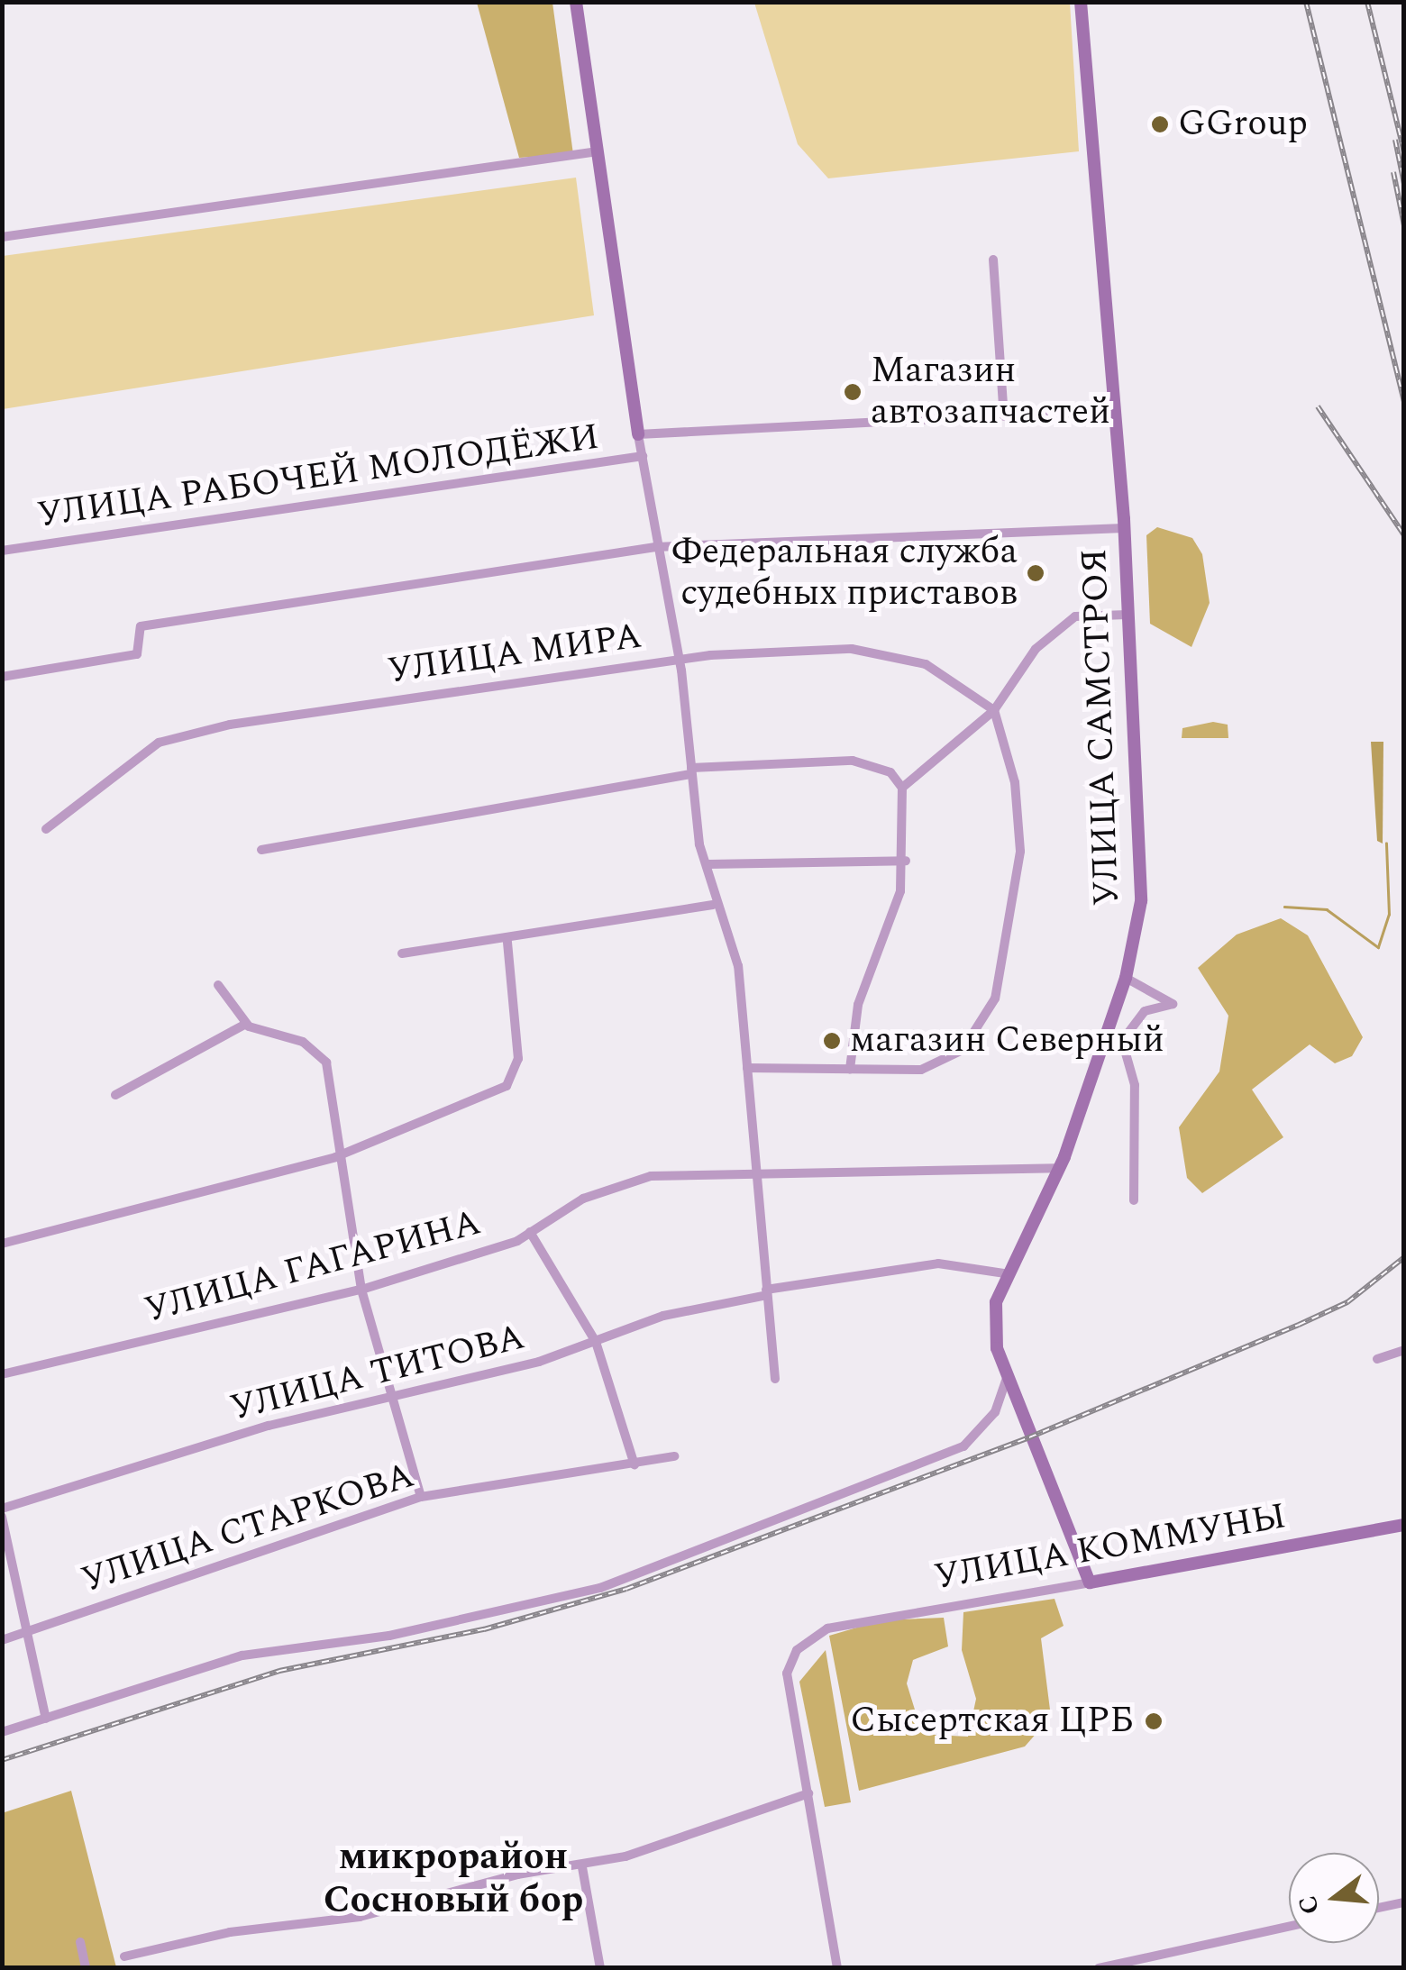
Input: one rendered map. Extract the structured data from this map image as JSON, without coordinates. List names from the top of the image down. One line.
{"streets":{"street":["УЛИЦА РАБОЧЕЙ МОЛОДЁЖИ","УЛИЦА МИРА","УЛИЦА САМСТРОЯ","УЛИЦА ГАГАРИНА","УЛИЦА ТИТОВА","УЛИЦА СТАРКОВА","УЛИЦА КОММУНЫ"]},"crossings":[["УЛИЦА РАБОЧЕЙ МОЛОДЁЖИ","УЛИЦА САМСТРОЯ"],["УЛИЦА САМСТРОЯ","УЛИЦА ГАГАРИНА"],["УЛИЦА САМСТРОЯ","УЛИЦА ТИТОВА"],["УЛИЦА САМСТРОЯ","УЛИЦА КОММУНЫ"]],"districts":["микрорайон Сосновый бор"],"places":["GGroup","Магазин автозапчастей","Федеральная служба судебных приставов","магазин Северный","Сысертская ЦРБ"],"north":"left"}
